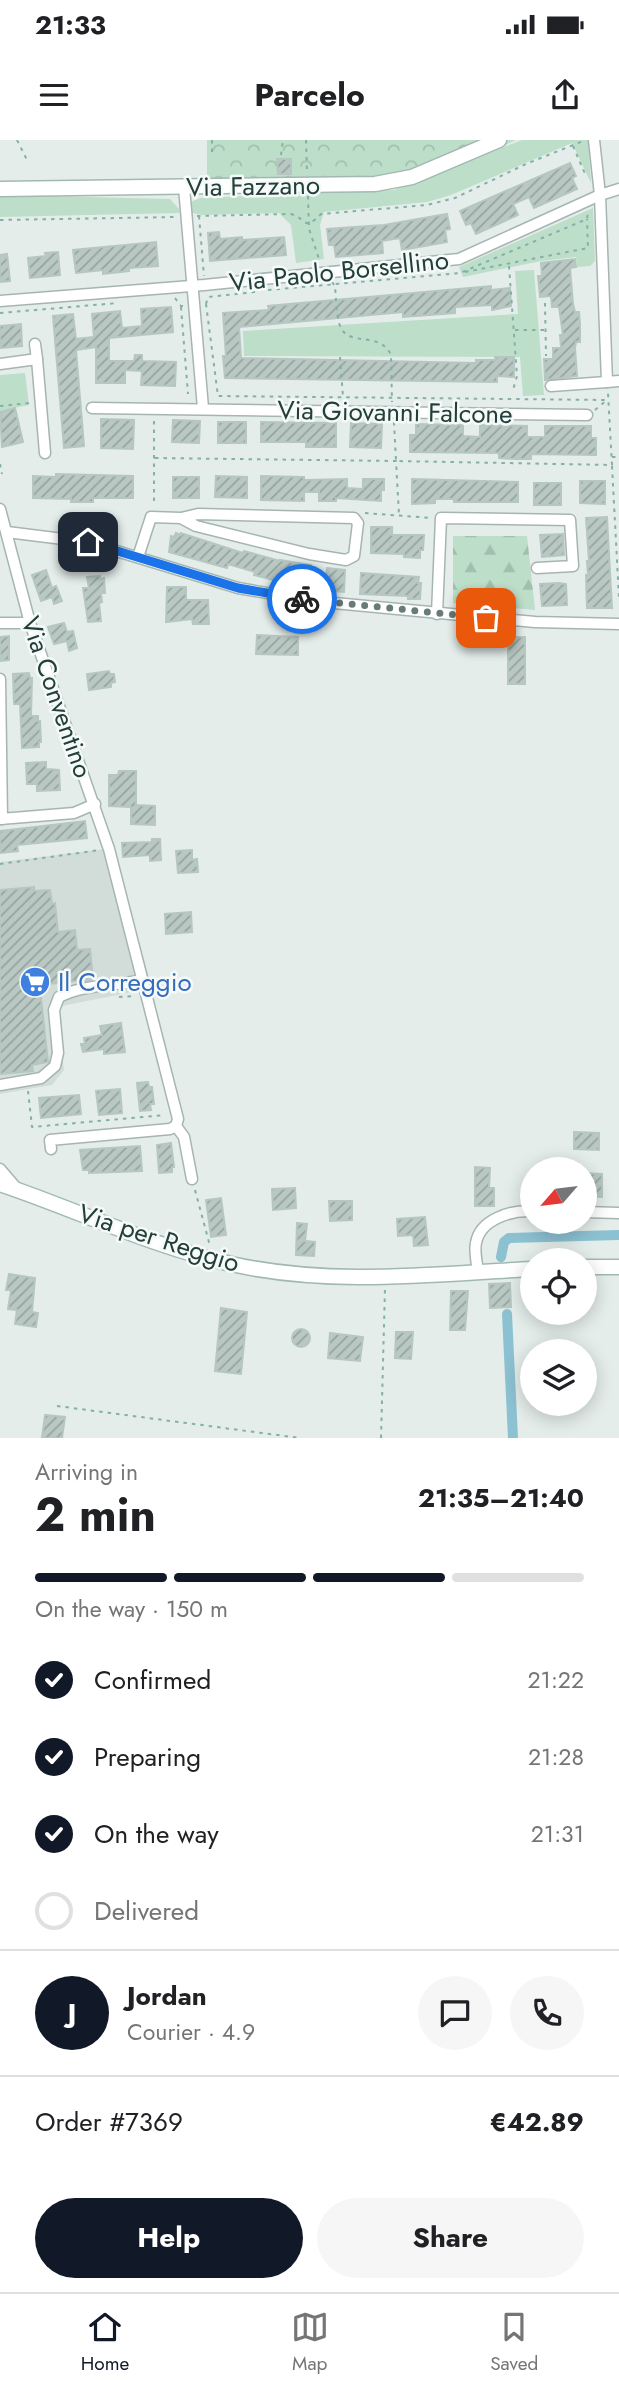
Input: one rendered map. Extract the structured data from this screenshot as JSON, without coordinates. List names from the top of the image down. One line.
{"streets":{"main road":["Via Fazzano","Via per Reggio"],"street":["Via Paolo Borsellino","Via Giovanni Falcone","Via Conventino"]},"places":{"supermarket":["Il Correggio"]},"north":"bottom left","page":{"status":"21:33","header":"Parcelo","heading":["2 min","Arriving in","21:35–21:40"],"panel":["Jordan","Courier · 4.9","Order #7369","€42.89"],"bar":"On the way · 150 m","list":[["Confirmed","21:22"],["Preparing","21:28"],["On the way","21:31"],"Delivered"],"round":"J","buttons":["Help","Share"],"tabs":["Home","Map","Saved"]}}
